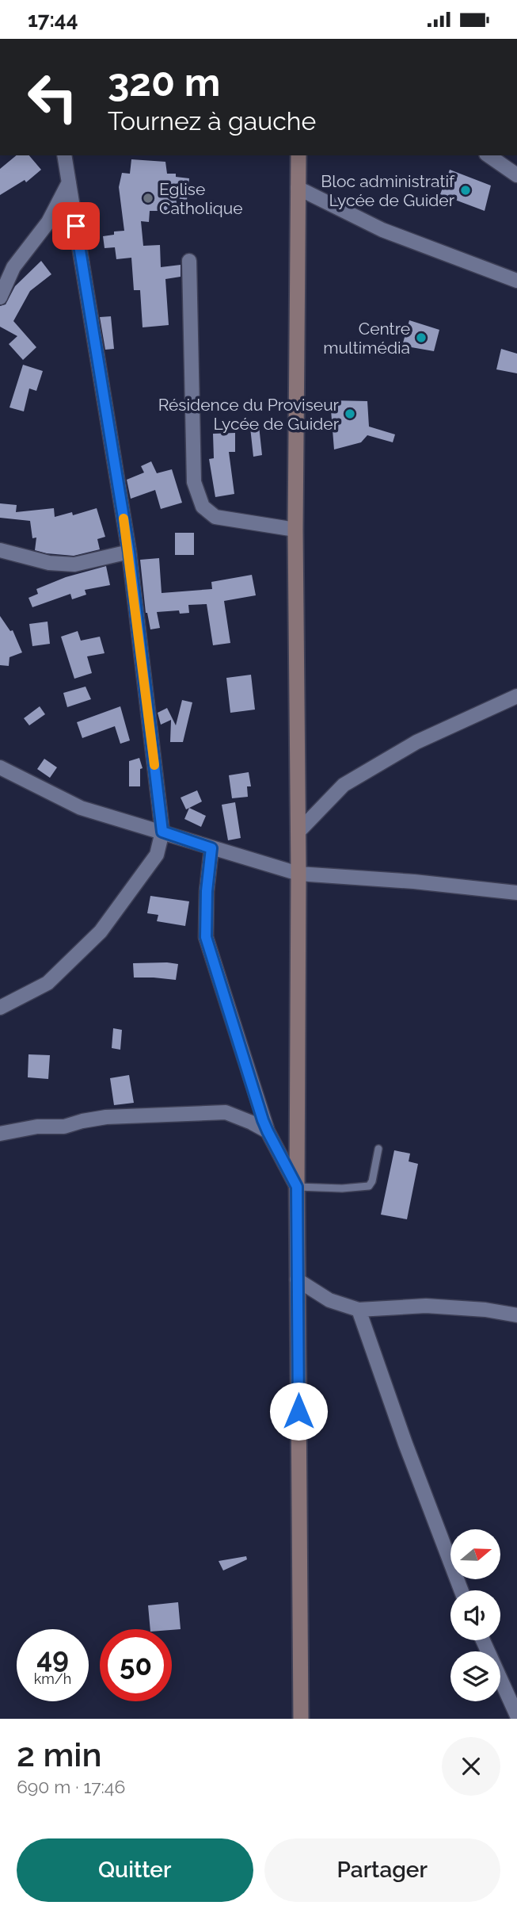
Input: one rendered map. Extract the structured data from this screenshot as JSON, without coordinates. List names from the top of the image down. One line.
{"places":["Bloc administratif Lycée de Guider","Eglise Catholique","Centre multimédia","Résidence du Proviseur Lycée de Guider"],"north":"right","page":{"status":"17:44","turn":["320 m","Tournez à gauche"],"speed":"49 km/h","limit":"50","heading":["2 min","690 m · 17:46"],"buttons":["Quitter","Partager"]}}
